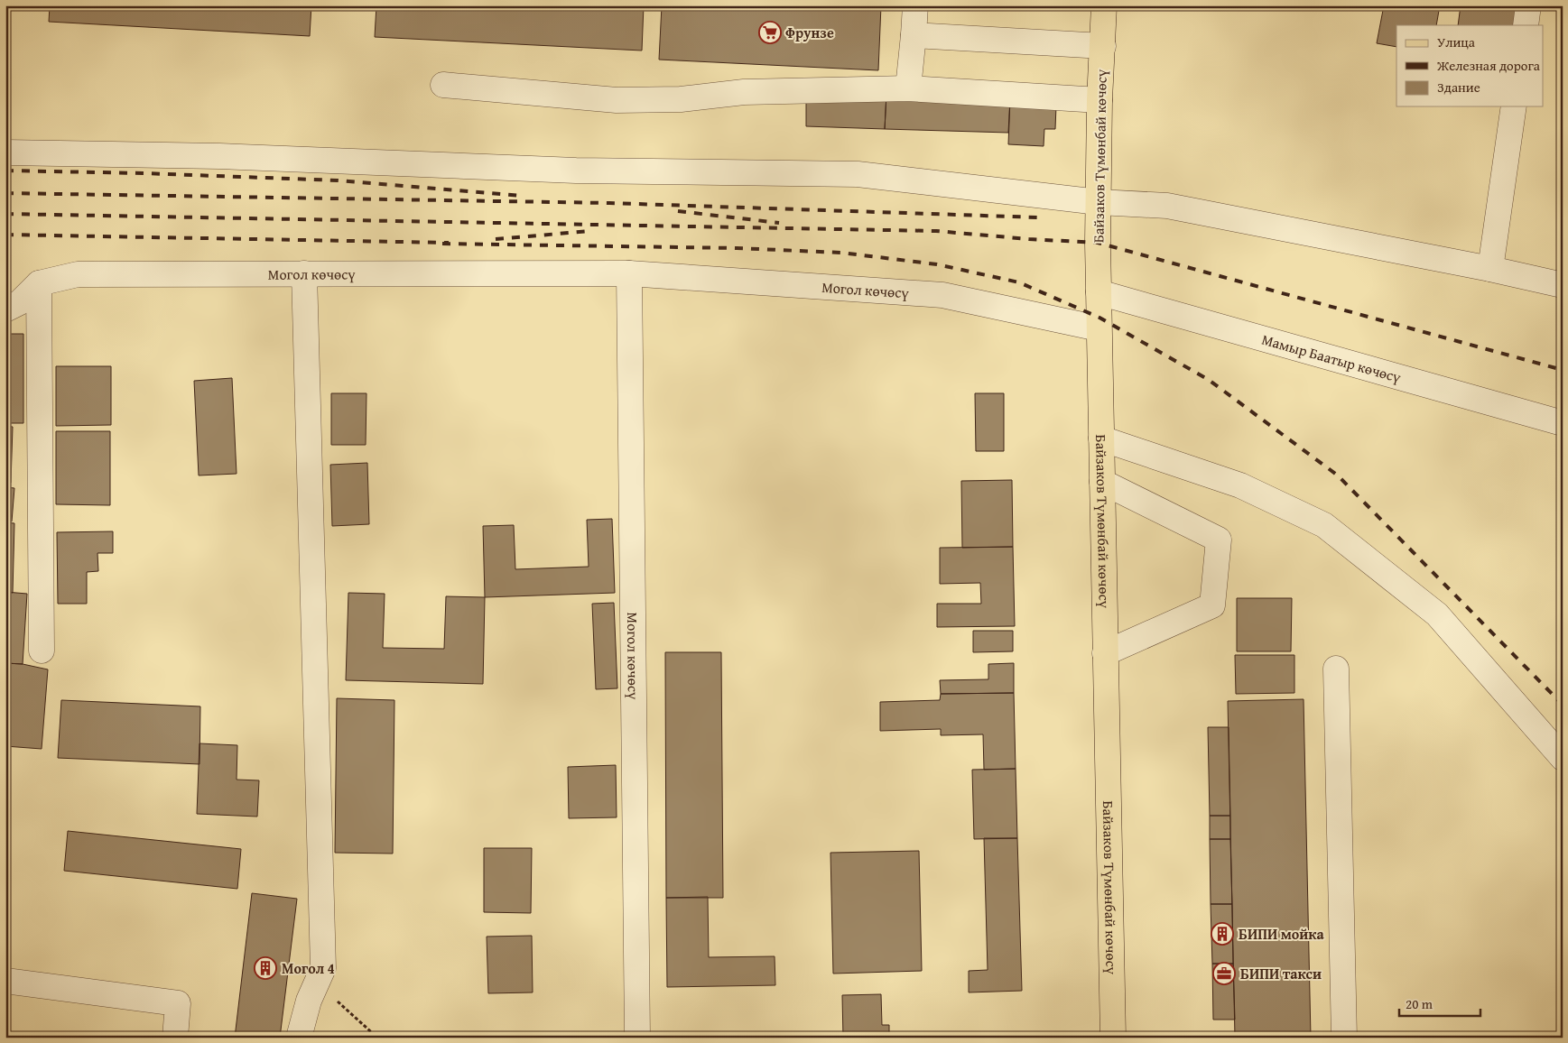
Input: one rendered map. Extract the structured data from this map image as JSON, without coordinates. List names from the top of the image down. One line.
{"streets":{"main road":["Байзаков Түмөнбай көчөсү"],"street":["Могол көчөсү","Мамыр Баатыр көчөсү"]},"crossings":[["Байзаков Түмөнбай көчөсү","Могол көчөсү"],["Байзаков Түмөнбай көчөсү","Мамыр Баатыр көчөсү"]],"places":{"supermarket":["Фрунзе"],"building":["БИПИ мойка","Могол 4"],"office":["БИПИ такси"]},"legend":["Улица","Железная дорога","Здание"],"scale_bar":"20 m"}
